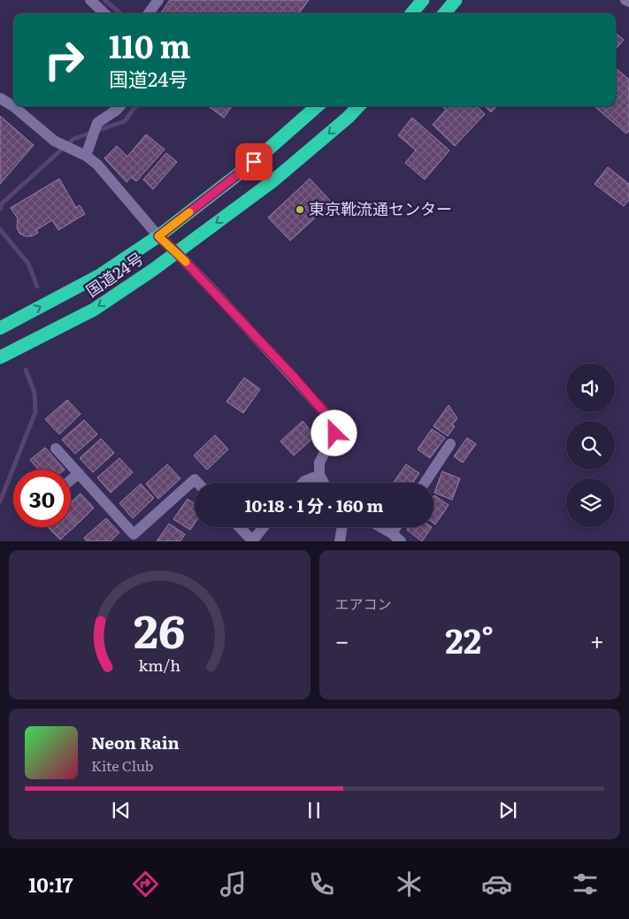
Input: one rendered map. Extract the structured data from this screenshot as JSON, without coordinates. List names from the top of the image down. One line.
{"streets":{"highway":["国道24号"]},"places":["東京靴流通センター"],"page":{"turn":["110 m","国道24号"],"limit":"30","trip":"10:18 · 1 分 · 160 m","tile":"エアコン","heat":["−","22°","+"],"song":["Neon Rain","Kite Club"],"tabs":"10:17","gauge":["26","km/h"]}}
